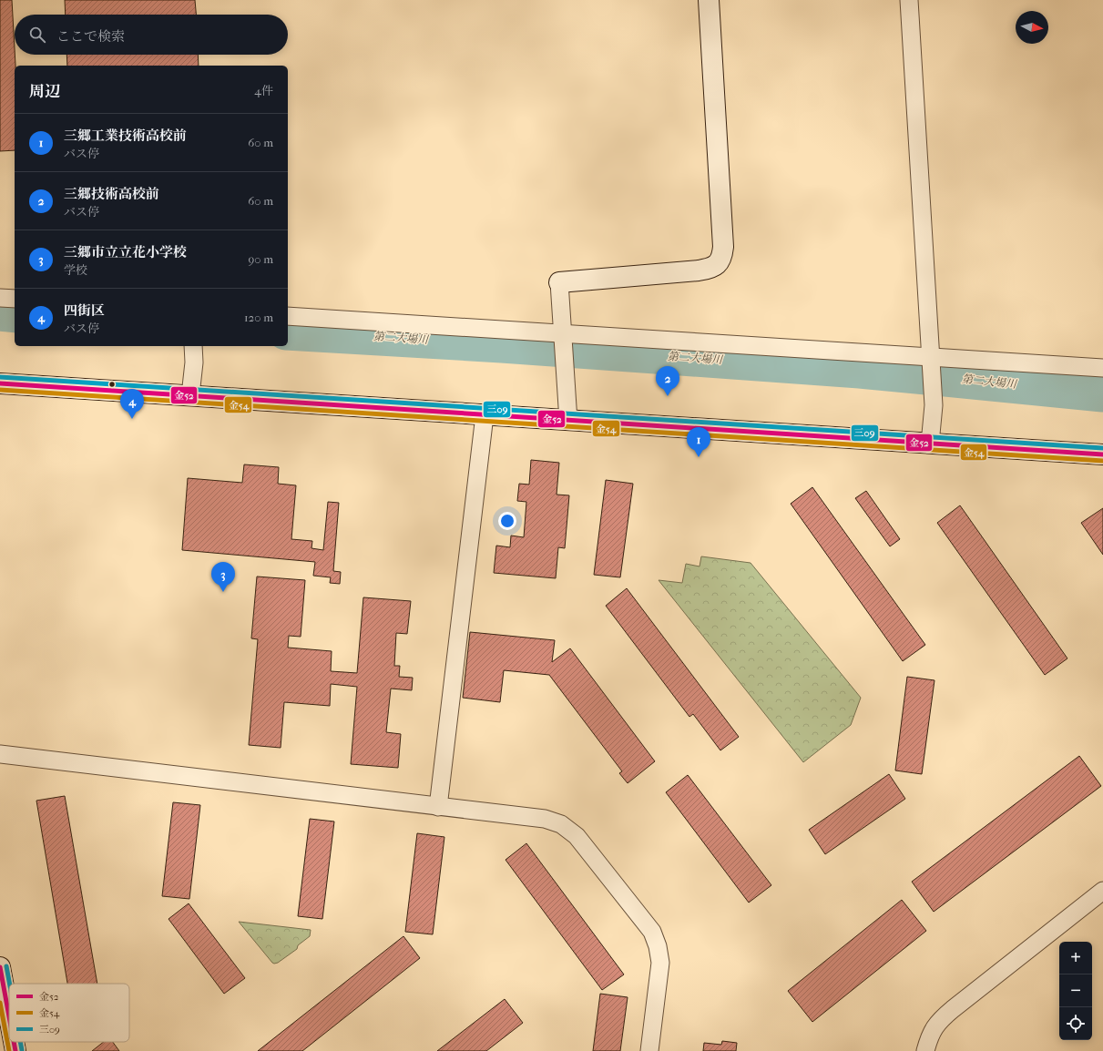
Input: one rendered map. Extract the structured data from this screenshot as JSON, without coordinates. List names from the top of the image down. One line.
{"water":["第二大場川"],"lines":["transit line 三09","transit line 金52","transit line 金54"],"legend":["金52","金54","三09"],"north":"right","page":{"search":"ここで検索","heading":["周辺","4件"],"list":[{"mark":"1","name":"三郷工業技術高校前","note":"バス停","value":"60 m"},{"mark":"2","name":"三郷技術高校前","note":"バス停","value":"60 m"},{"mark":"3","name":"三郷市立立花小学校","note":"学校","value":"90 m"},{"mark":"4","name":"四街区","note":"バス停","value":"120 m"}],"pins":["2","4","1","3"],"map_buttons":["+","−"]}}
